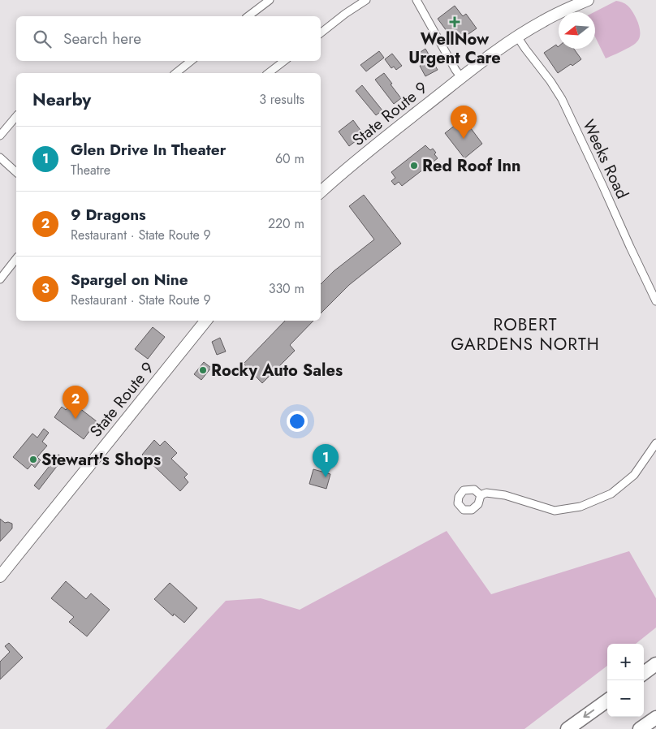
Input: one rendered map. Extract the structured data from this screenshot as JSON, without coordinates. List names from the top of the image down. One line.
{"streets":{"main road":["State Route 9"],"street":["Weeks Road"]},"crossings":[["State Route 9","Weeks Road"]],"districts":["ROBERT GARDENS NORTH"],"places":{"health":["WellNow Urgent Care"],"other":["Red Roof Inn","Rocky Auto Sales","Stewart's Shops"]},"north":"left","page":{"search":"Search here","heading":["Nearby","3 results"],"pins":["3","2","1"],"list":[{"mark":"1","name":"Glen Drive In Theater","note":"Theatre","value":"60 m"},{"mark":"2","name":"9 Dragons","note":"Restaurant · State Route 9","value":"220 m"},{"mark":"3","name":"Spargel on Nine","note":"Restaurant · State Route 9","value":"330 m"}],"map_buttons":["+","−"]}}
